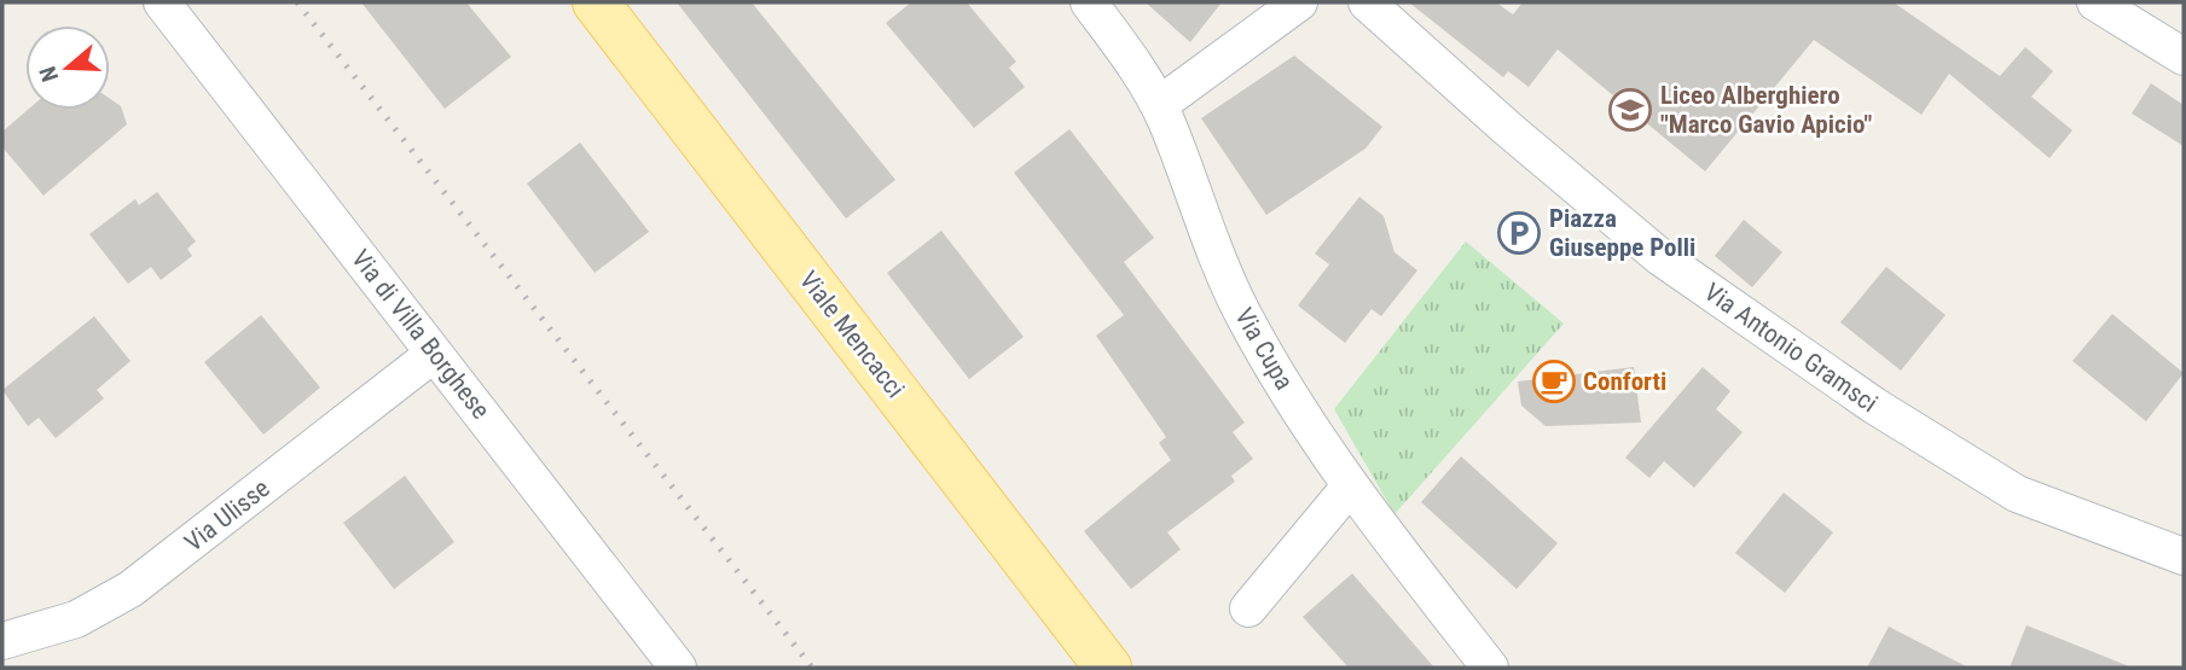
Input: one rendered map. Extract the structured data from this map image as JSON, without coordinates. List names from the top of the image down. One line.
{"streets":{"main road":["Viale Mencacci"],"street":["Via di Villa Borghese","Via Antonio Gramsci","Via Cupa","Via Ulisse"]},"crossings":[["Via di Villa Borghese","Via Ulisse"]],"places":{"school or university":["Liceo Alberghiero \"Marco Gavio Apicio\""],"parking":["Piazza Giuseppe Polli"],"cafe":["Conforti"]},"north":"left"}
